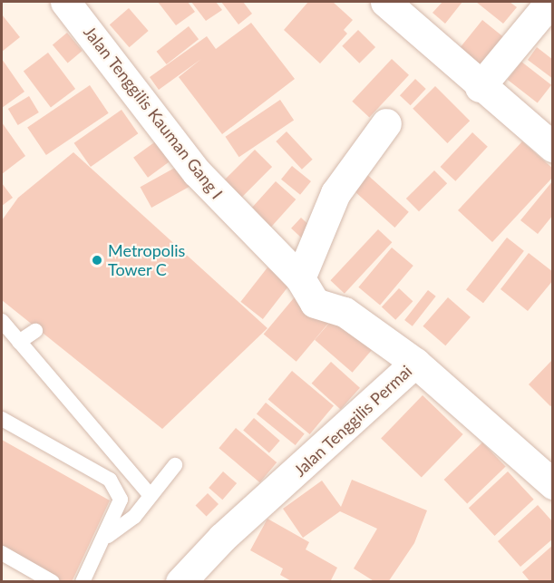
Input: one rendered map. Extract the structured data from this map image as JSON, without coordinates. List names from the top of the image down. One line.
{"streets":{"street":["Jalan Tenggilis Kauman Gang I","Jalan Tenggilis Permai"]},"crossings":[["Jalan Tenggilis Kauman Gang I","Jalan Tenggilis Permai"]],"places":["Metropolis Tower C"]}
